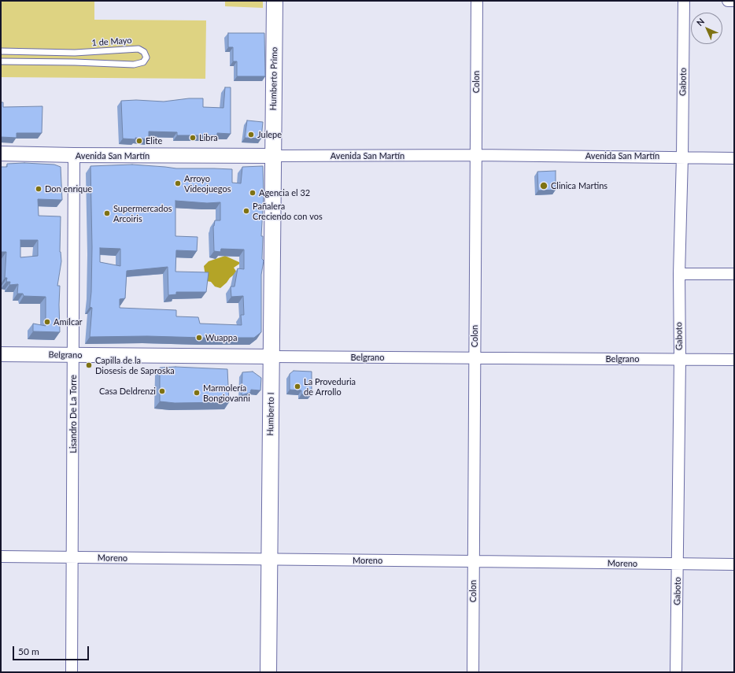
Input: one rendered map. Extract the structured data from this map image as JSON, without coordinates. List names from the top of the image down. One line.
{"streets":{"main road":["Humberto Primo","Humberto I"],"street":["Colon","Gaboto","Avenida San Martín","Belgrano","Lisandro De La Torre","Moreno"],"lane":["1 de Mayo"]},"crossings":[["Humberto Primo","Avenida San Martín"],["Humberto Primo","Humberto I"],["Colon","Avenida San Martín"],["Colon","Belgrano"],["Colon","Moreno"],["Gaboto","Avenida San Martín"],["Gaboto","Belgrano"],["Gaboto","Moreno"],["Avenida San Martín","Lisandro De La Torre"],["Avenida San Martín","Humberto I"],["Belgrano","Lisandro De La Torre"],["Belgrano","Humberto I"],["Lisandro De La Torre","Moreno"],["Humberto I","Moreno"]],"places":["Julepe","Libra","Elite","Arroyo Videojuegos","Clinica Martins","Don enrique","Agencia el 32","Pañalera Creciendo con vos","Supermercados Arcoiris","Amílcar","Wuappa","Capilla de la Diosesis de Saproska","La Proveduria de Arrollo","Casa Deldrenzi","Marmolería Bongiovanni"],"scale_bar":"50 m","north":"top left"}
